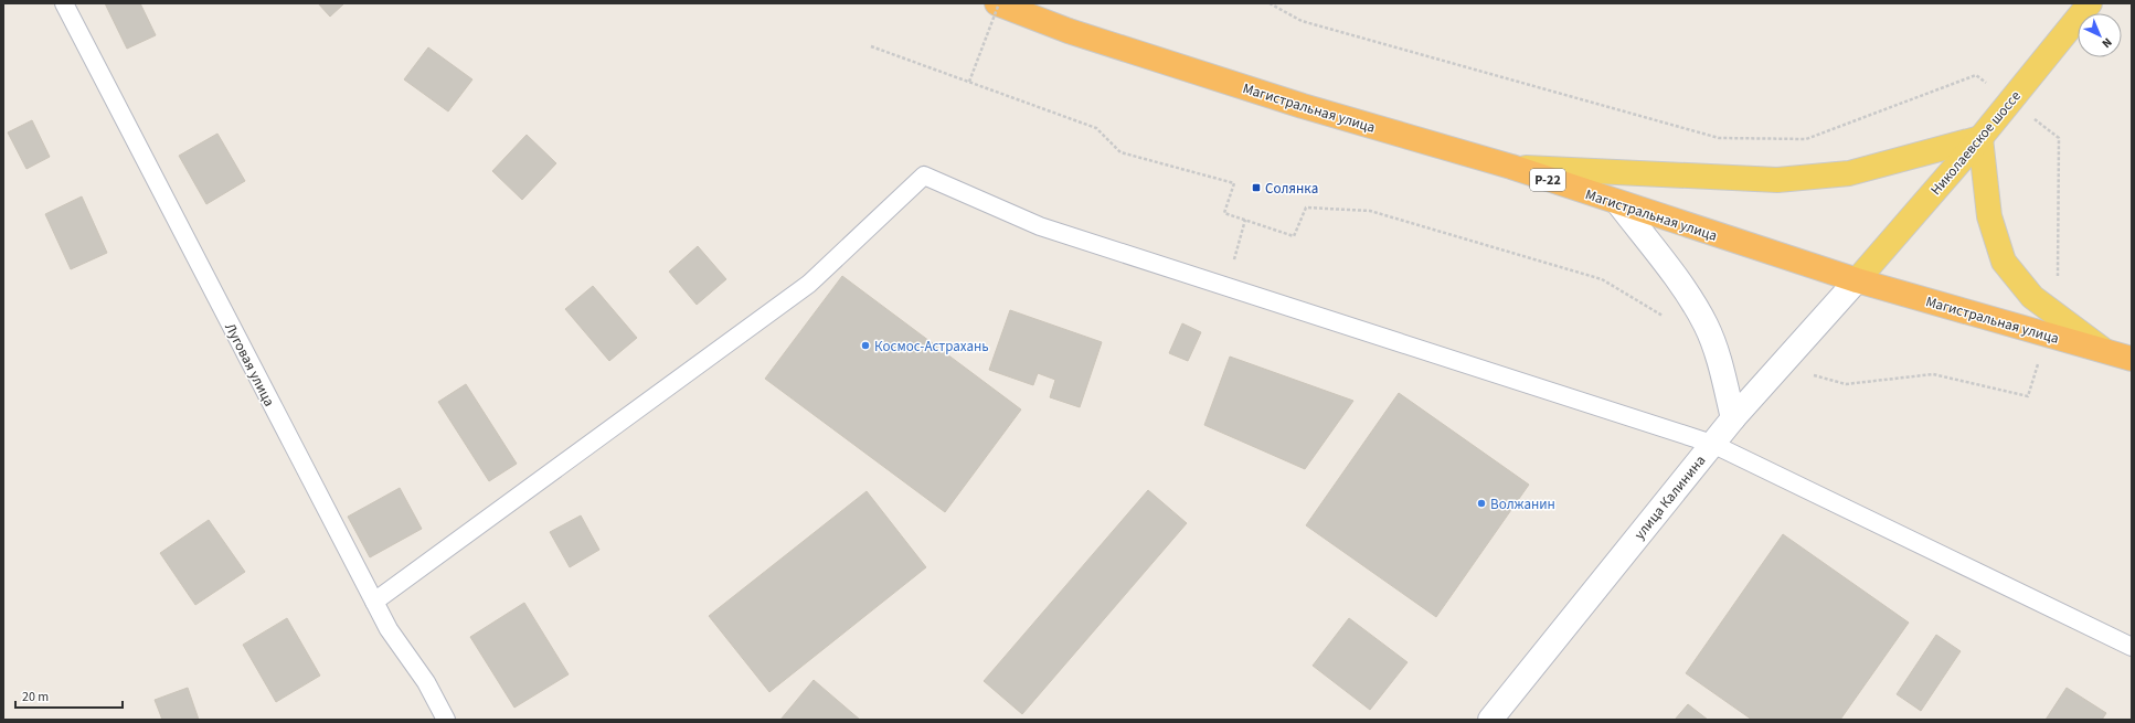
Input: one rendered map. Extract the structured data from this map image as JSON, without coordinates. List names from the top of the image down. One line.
{"streets":{"highway":["Магистральная улица","Р-22"],"main road":["Николаевское шоссе"],"street":["улица Калинина"],"lane":["Луговая улица"]},"crossings":[["Магистральная улица","Николаевское шоссе"],["Магистральная улица","улица Калинина"],["Николаевское шоссе","улица Калинина"]],"places":{"transit":["Солянка"],"other":["Космос-Астрахань","Волжанин"]},"scale_bar":"20 m","north":"bottom right"}
